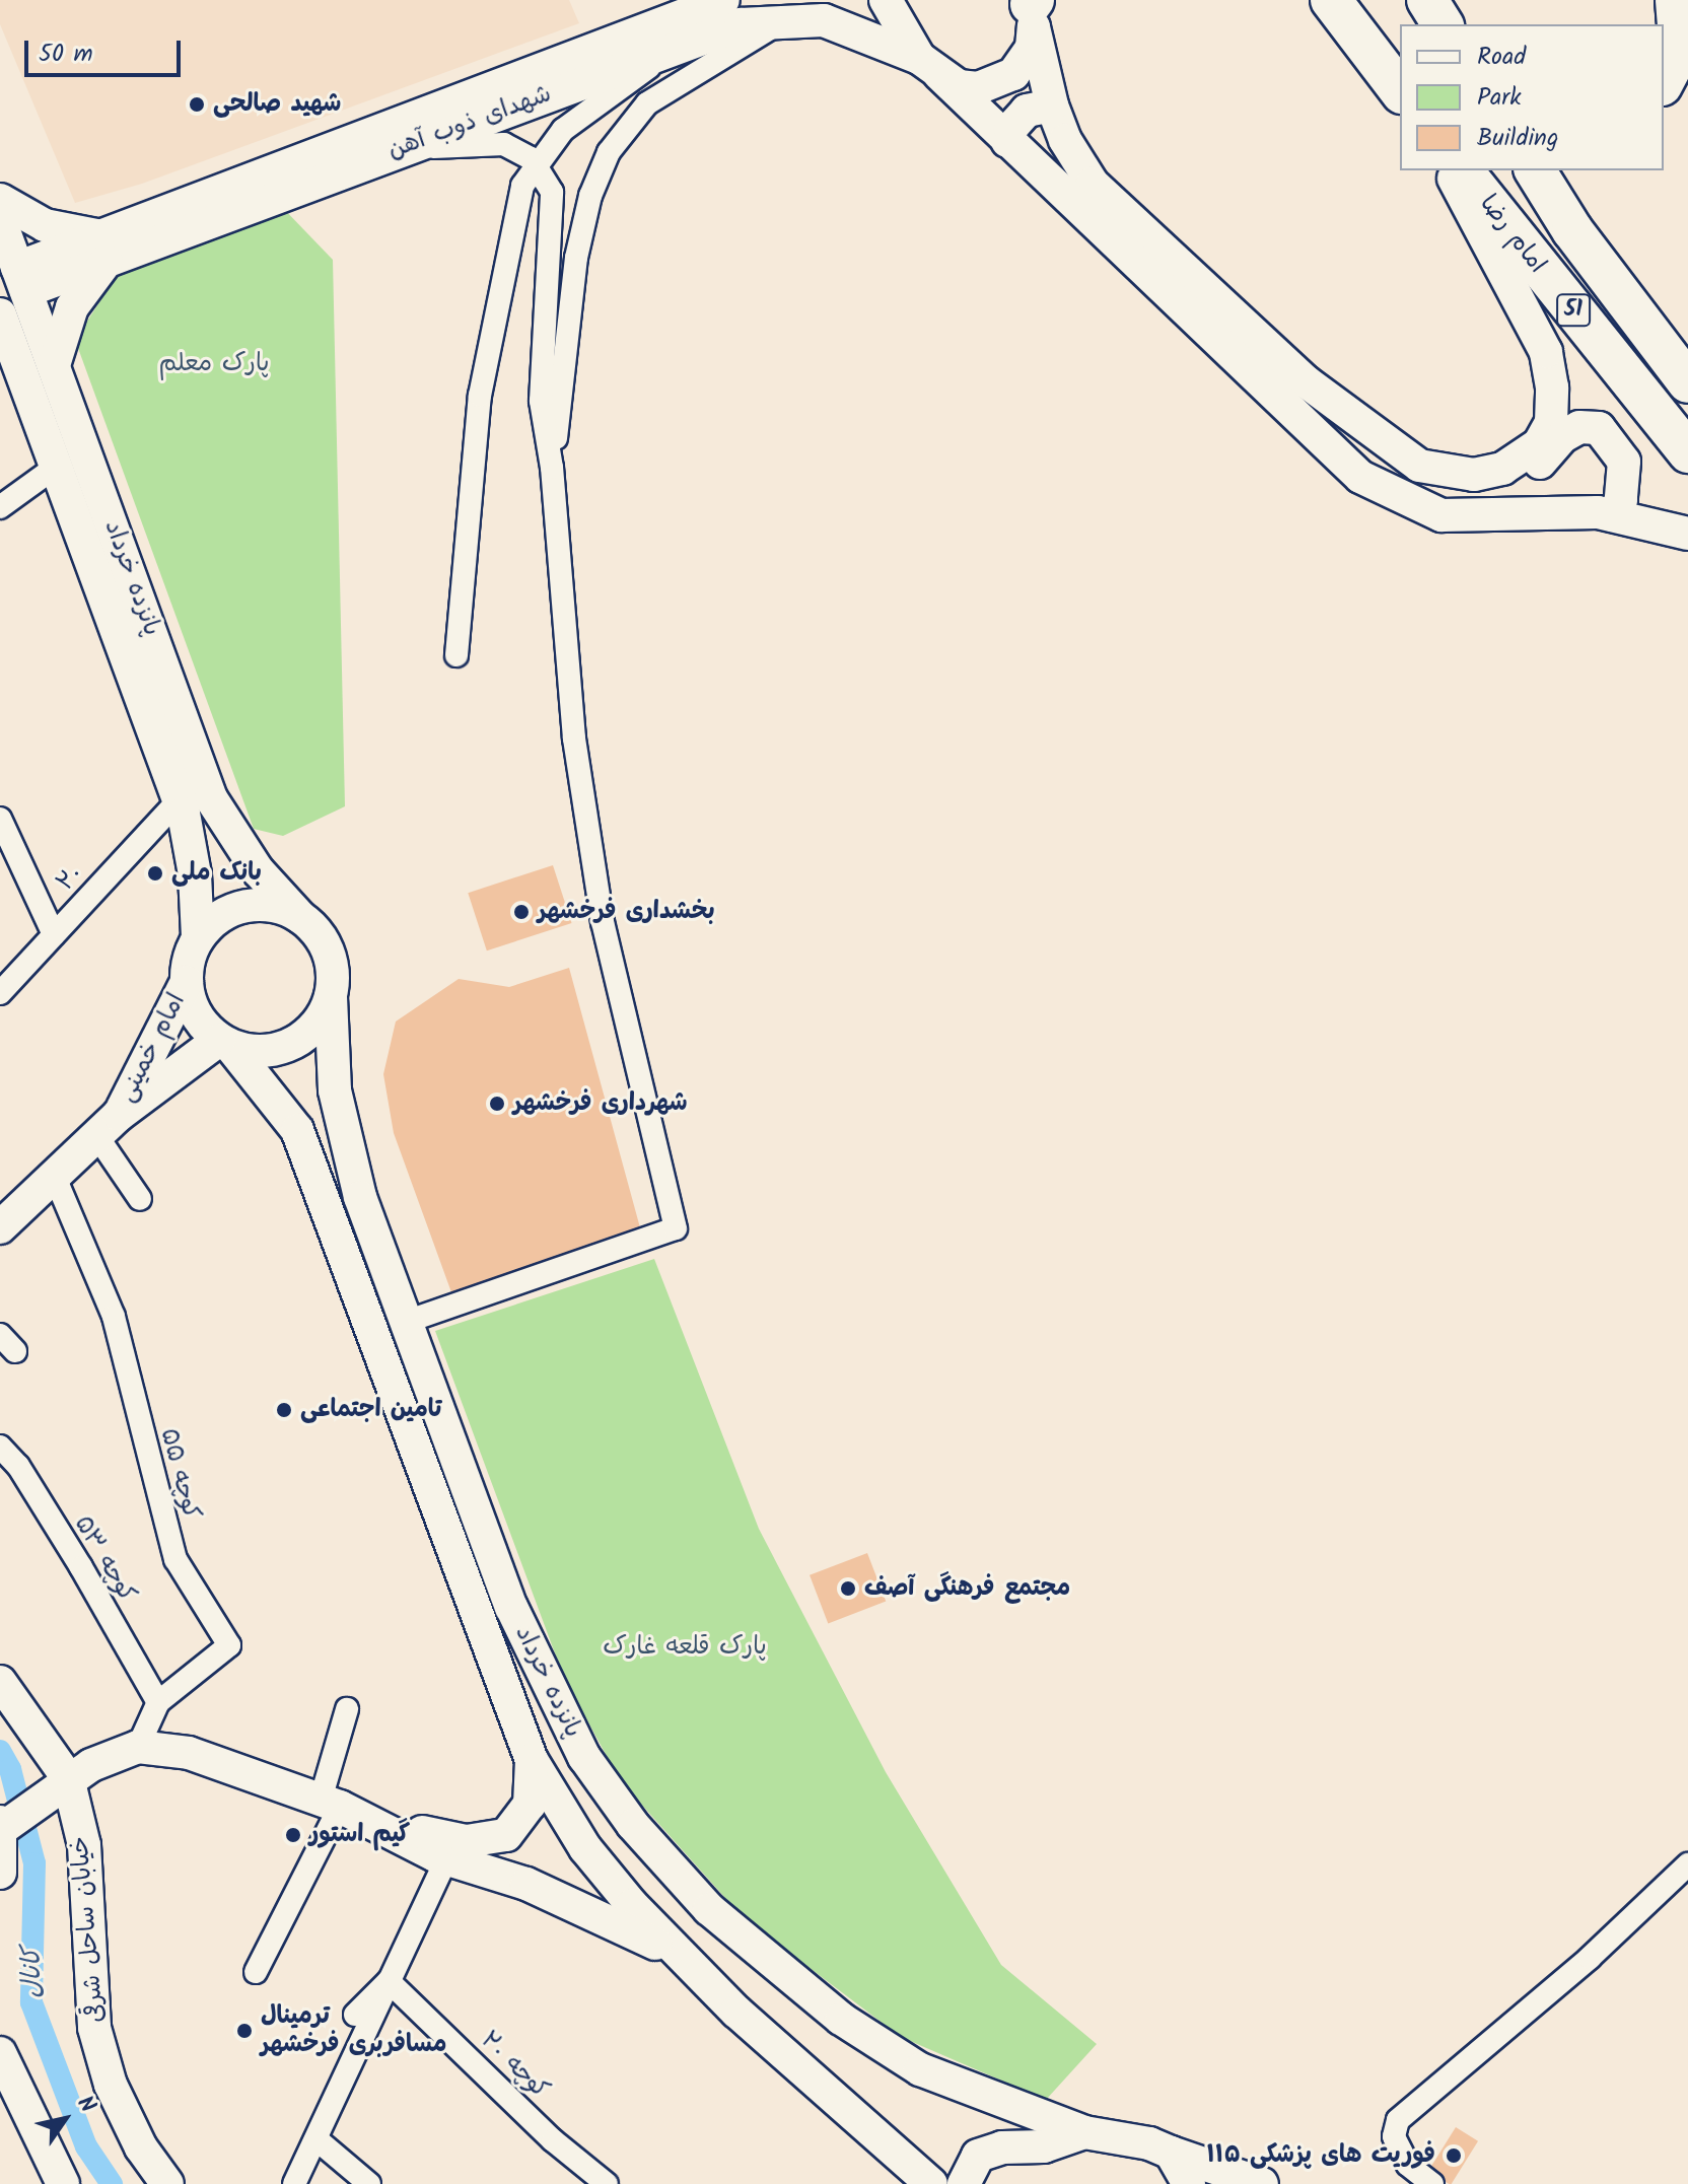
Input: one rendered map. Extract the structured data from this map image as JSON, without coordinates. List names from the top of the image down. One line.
{"streets":{"highway":["امام رضا","51"],"main road":["شهدای ذوب آهن","پانزده خرداد","امام خمینی","خیابان ساحل شرقی"],"street":["۲۰","کوچه ۵۵","کوچه ۵۳","کوچه ۲۰"]},"crossings":[["شهدای ذوب آهن","پانزده خرداد"],["پانزده خرداد","۲۰"],["پانزده خرداد","امام خمینی"],["امام خمینی","کوچه ۵۵"],["کوچه ۵۵","کوچه ۵۳"]],"water":["کانال"],"parks":["پارک معلم","پارک قلعه غارک"],"places":["شهید صالحی","بانک ملی","بخشداری فرخشهر","شهرداری فرخشهر","تامین اجتماعی","مجتمع فرهنگی آصف","گیم استور","ترمینال مسافربری فرخشهر","فوریت های پزشکی ۱۱۵"],"legend":["Road","Park","Building"],"scale_bar":"50 m","north":"top right"}
